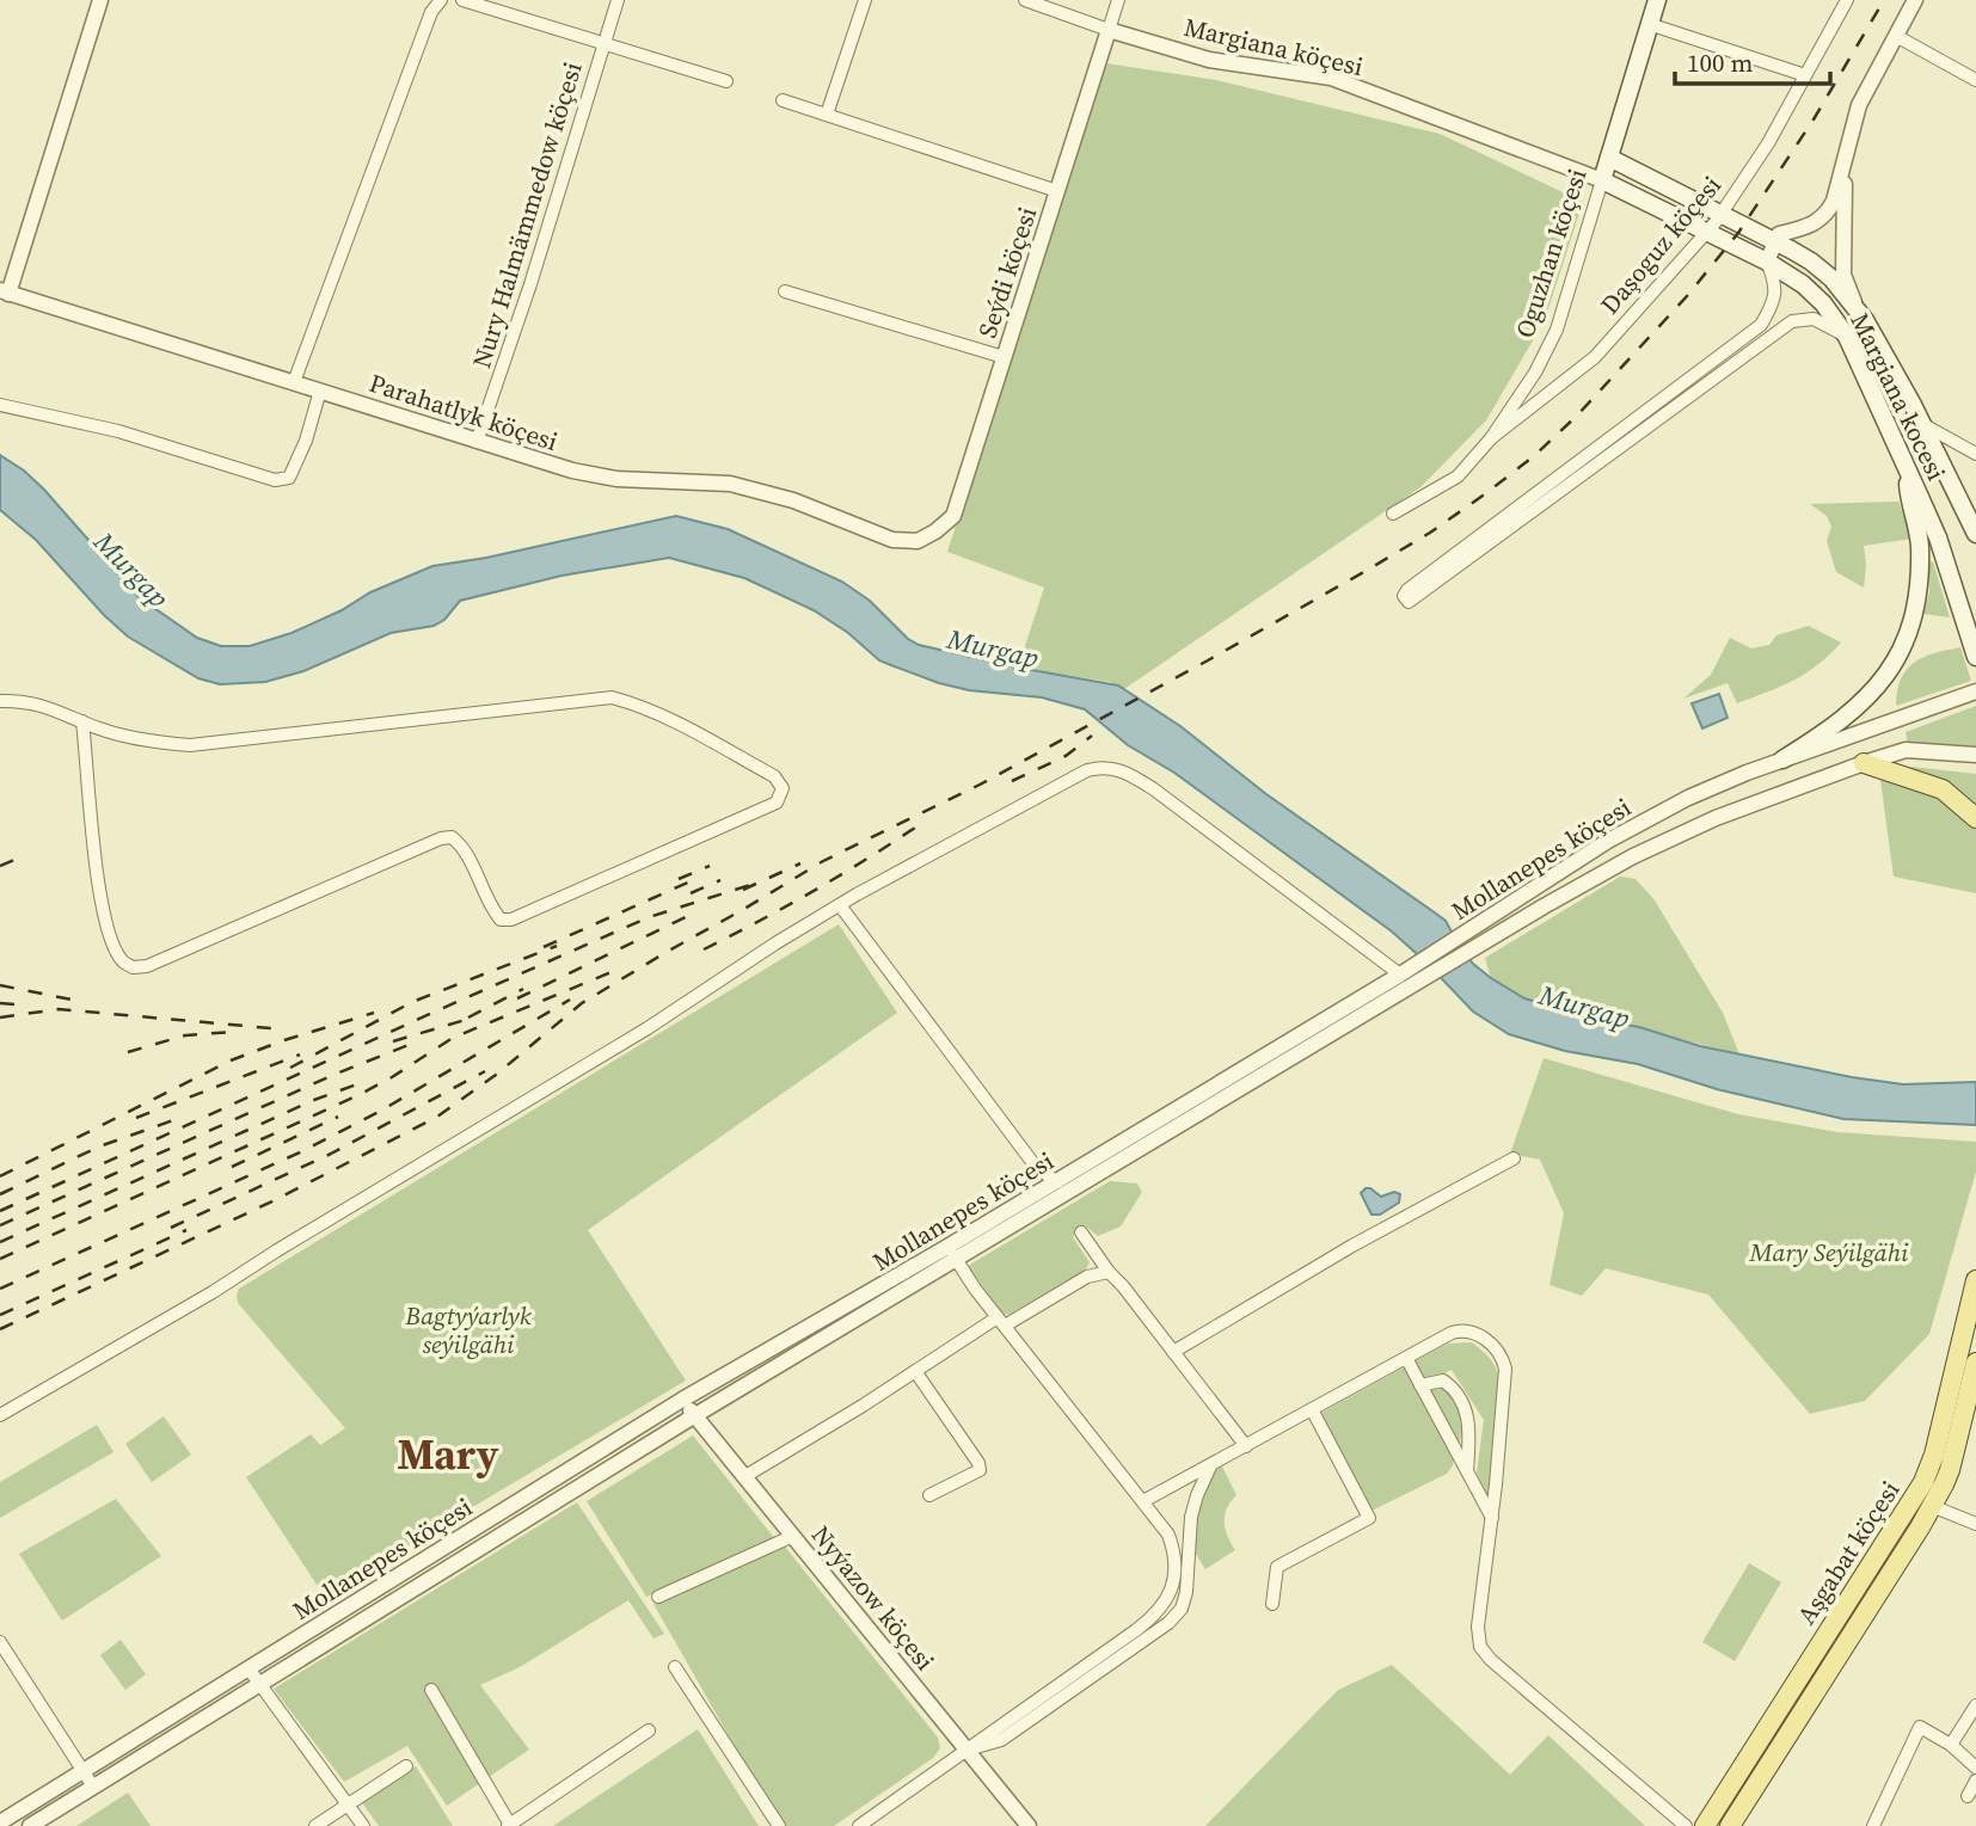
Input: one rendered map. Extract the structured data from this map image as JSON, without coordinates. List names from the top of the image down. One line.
{"streets":{"main road":["Oguzhan köçesi","Margiana kocesi","Aşgabat köçesi"],"street":["Margiana köçesi","Nury Halmämmedow köçesi","Daşoguz köçesi","Seýdi köçesi","Parahatlyk köçesi","Mollanepes köçesi","Nyýazow köçesi"]},"crossings":[["Margiana köçesi","Oguzhan köçesi"],["Margiana köçesi","Seýdi köçesi"],["Margiana köçesi","Margiana kocesi"],["Nury Halmämmedow köçesi","Parahatlyk köçesi"],["Daşoguz köçesi","Oguzhan köçesi"],["Daşoguz köçesi","Margiana kocesi"],["Oguzhan köçesi","Margiana kocesi"],["Seýdi köçesi","Parahatlyk köçesi"],["Mollanepes köçesi","Nyýazow köçesi"]],"districts":["Mary"],"water":["Murgap"],"parks":["Mary Seýilgähi","Bagtyýarlyk seýilgähi"],"scale_bar":"100 m"}
